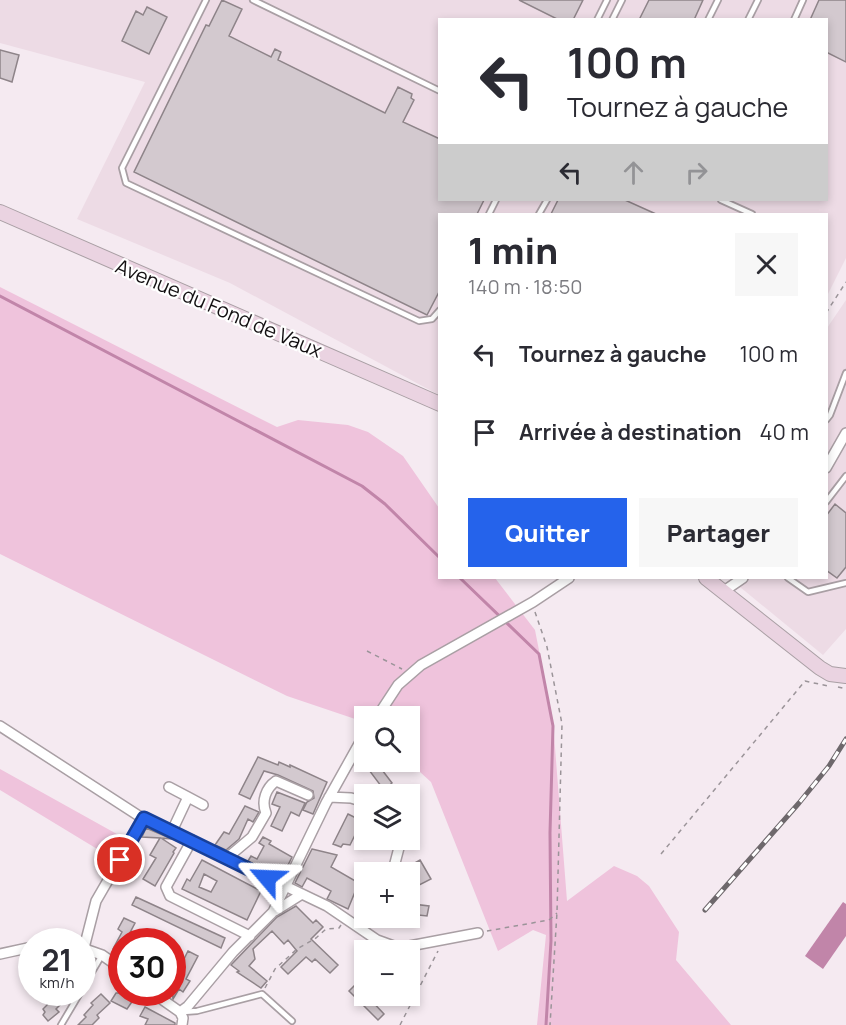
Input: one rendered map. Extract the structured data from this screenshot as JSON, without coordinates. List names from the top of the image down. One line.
{"streets":{"street":["Avenue du Fond de Vaux"]},"page":{"turn":["100 m","Tournez à gauche"],"heading":["1 min","140 m · 18:50"],"list":[{"name":"Tournez à gauche","value":"100 m"},{"name":"Arrivée à destination","value":"40 m"}],"buttons":["Quitter","Partager"],"map_buttons":["+","−"],"speed":"21 km/h","limit":"30"}}
